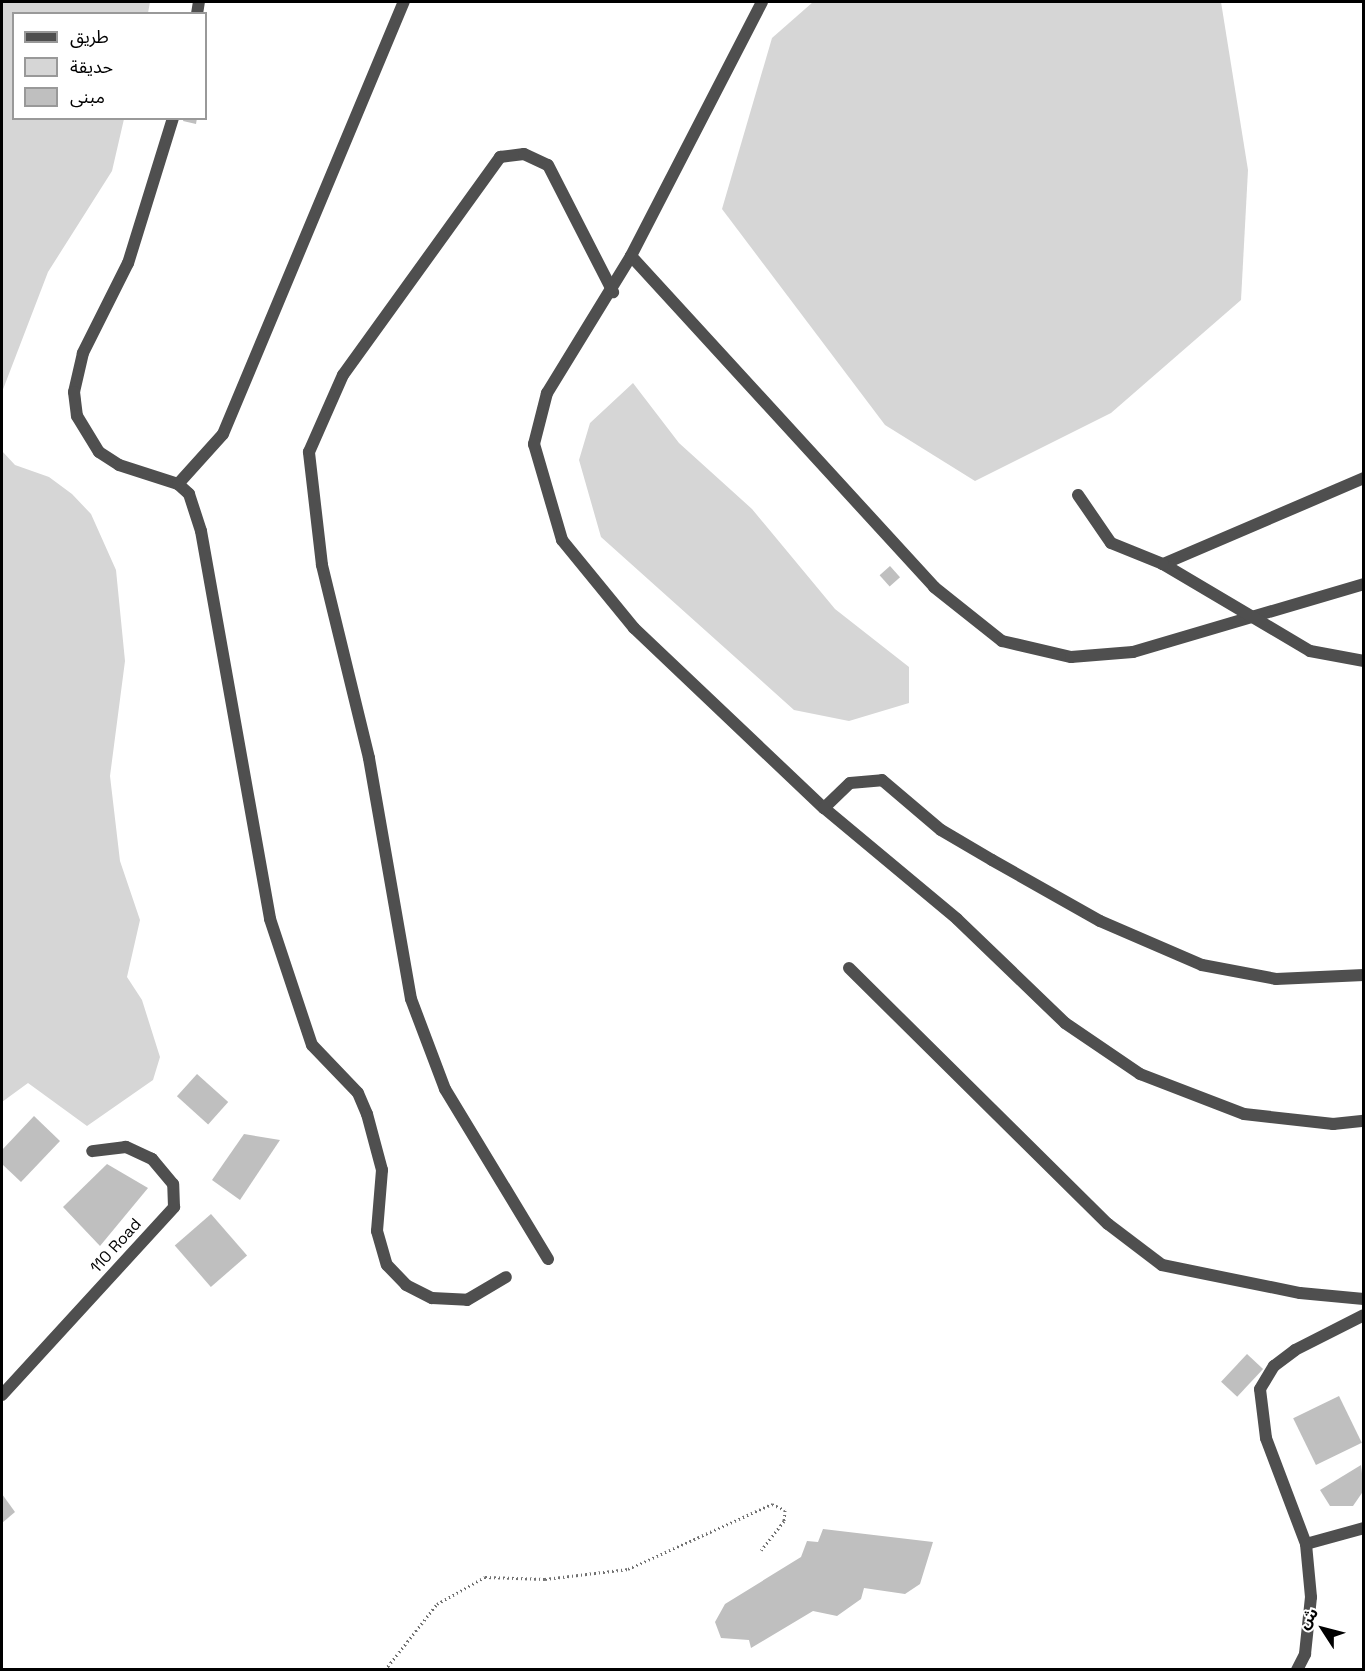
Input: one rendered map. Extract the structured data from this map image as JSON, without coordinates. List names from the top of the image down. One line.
{"streets":{"street":["110 Road"]},"legend":["طريق","حديقة","مبنى"],"north":"top left"}
